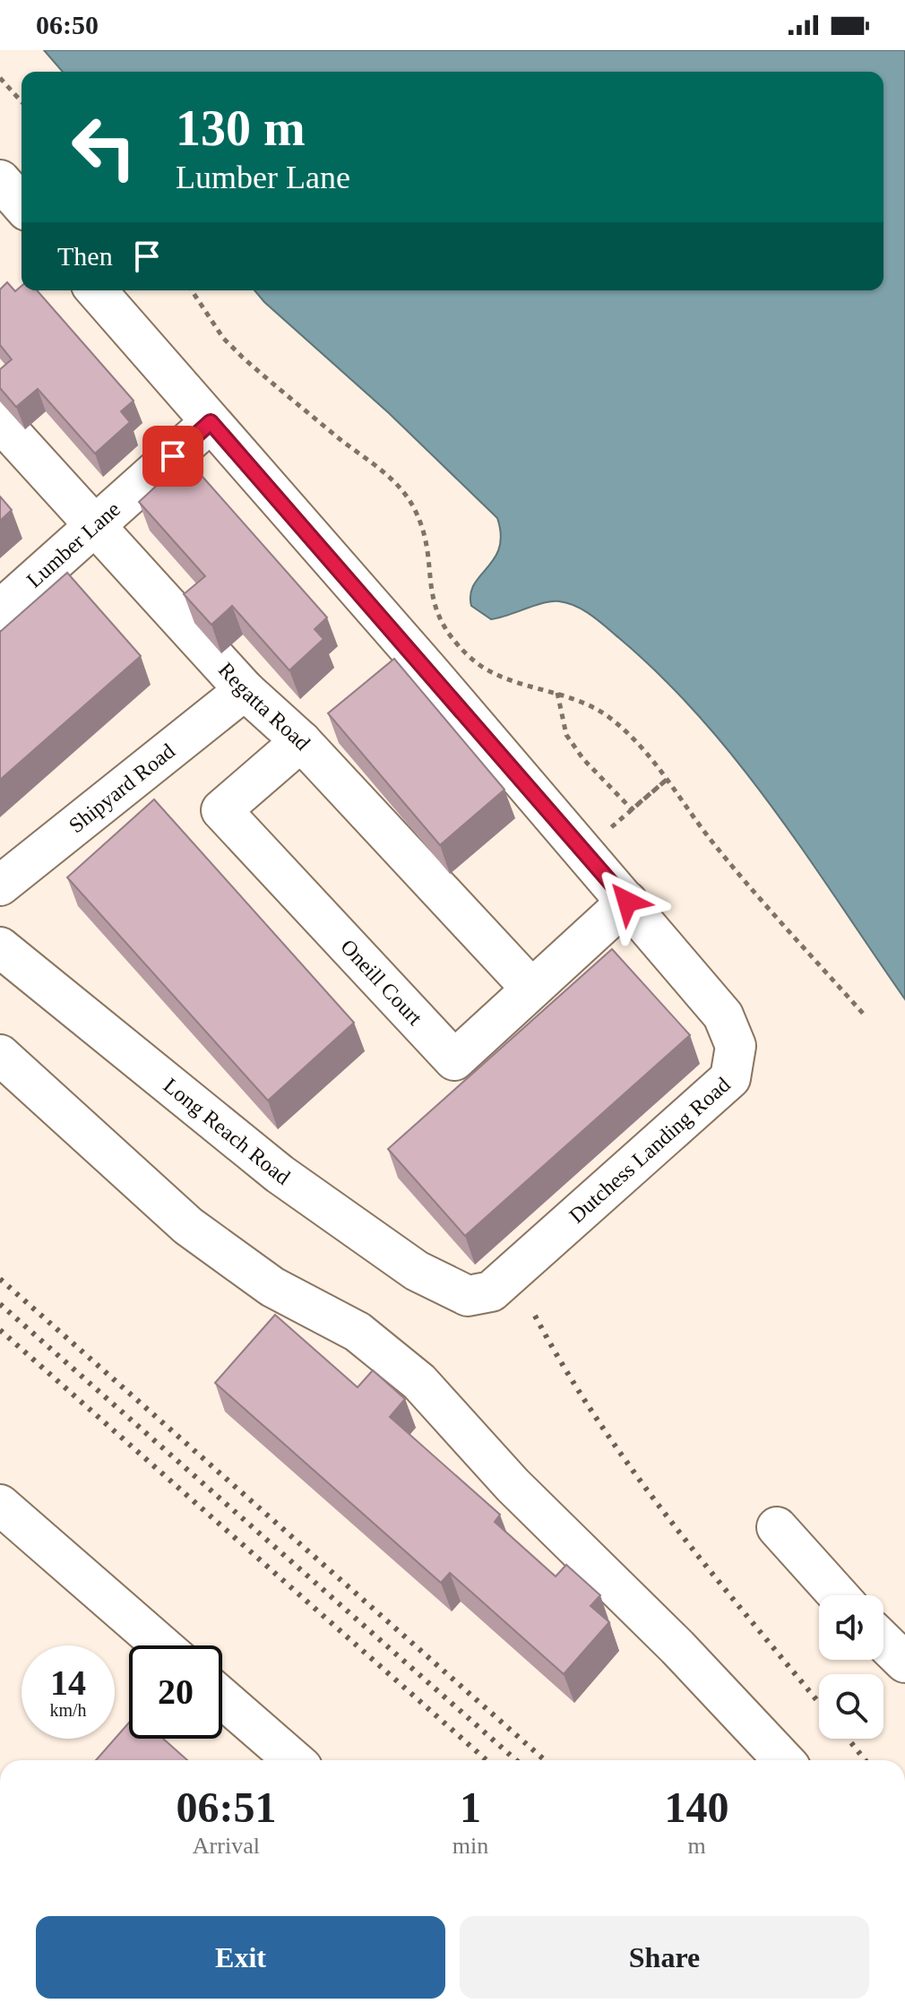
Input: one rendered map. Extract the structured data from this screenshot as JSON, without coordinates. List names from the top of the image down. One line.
{"streets":{"lane":["Lumber Lane","Regatta Road","Shipyard Road","Oneill Court","Long Reach Road","Dutchess Landing Road"]},"crossings":[["Lumber Lane","Regatta Road"],["Lumber Lane","Dutchess Landing Road"],["Regatta Road","Shipyard Road"],["Regatta Road","Oneill Court"],["Oneill Court","Dutchess Landing Road"],["Long Reach Road","Dutchess Landing Road"]],"page":{"status":"06:50","turn":["130 m","Lumber Lane"],"then":"Then","speed":"14 km/h","limit":"20","eta":["06:51","Arrival","1","min","140","m"],"buttons":["Exit","Share"]}}
